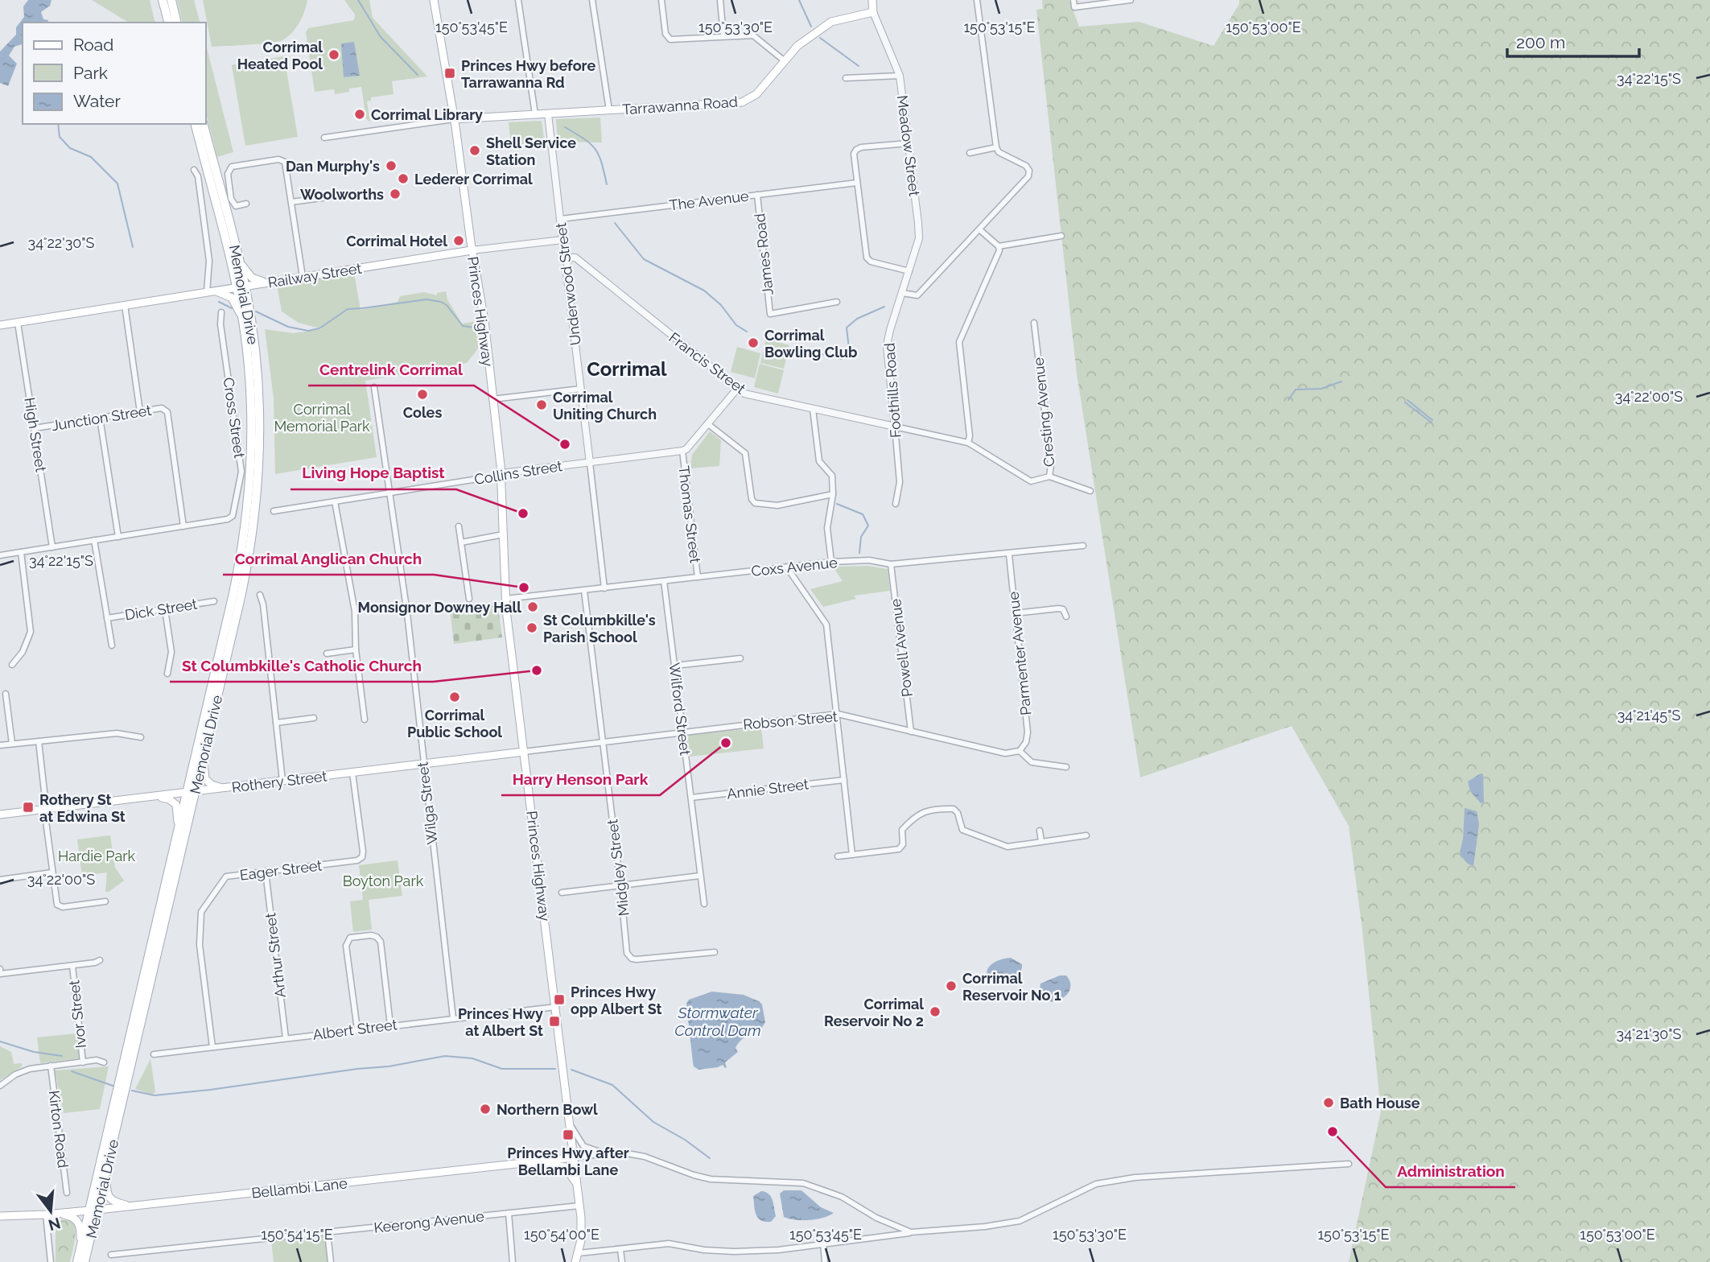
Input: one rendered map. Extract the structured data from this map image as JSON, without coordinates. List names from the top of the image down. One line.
{"streets":{"main road":["Tarrawanna Road","Meadow Street","Railway Street","Memorial Drive","Princes Highway","Rothery Street","Bellambi Lane"],"street":["The Avenue","James Road","Underwood Street","Francis Street","Foothills Road","Cresting Avenue","Junction Street","Cross Street","High Street","Collins Street","Thomas Street","Coxs Avenue","Dick Street","Powell Avenue","Parmenter Avenue","Wilford Street","Robson Street","Annie Street","Wilga Street","Midgley Street","Eager Street","Arthur Street","Ivor Street","Albert Street","Kirton Road","Keerong Avenue"]},"crossings":[["Tarrawanna Road","Meadow Street"],["Tarrawanna Road","Underwood Street"],["Tarrawanna Road","Princes Highway"],["Meadow Street","Foothills Road"],["The Avenue","James Road"],["The Avenue","Underwood Street"],["Railway Street","Underwood Street"],["Railway Street","Memorial Drive"],["Railway Street","Princes Highway"],["Railway Street","High Street"],["Underwood Street","Francis Street"],["Underwood Street","Collins Street"],["Underwood Street","Coxs Avenue"],["Memorial Drive","Rothery Street"],["Memorial Drive","Bellambi Lane"],["Princes Highway","Collins Street"],["Princes Highway","Coxs Avenue"],["Princes Highway","Robson Street"],["Princes Highway","Rothery Street"],["Princes Highway","Albert Street"],["Princes Highway","Bellambi Lane"],["Princes Highway","Keerong Avenue"],["Francis Street","Foothills Road"],["Francis Street","Cresting Avenue"],["Junction Street","Cross Street"],["Junction Street","High Street"],["Collins Street","Thomas Street"],["Collins Street","Wilga Street"],["Thomas Street","Coxs Avenue"],["Coxs Avenue","Powell Avenue"],["Coxs Avenue","Parmenter Avenue"],["Coxs Avenue","Wilford Street"],["Coxs Avenue","Midgley Street"],["Powell Avenue","Robson Street"],["Parmenter Avenue","Robson Street"],["Wilford Street","Robson Street"],["Wilford Street","Annie Street"],["Robson Street","Rothery Street"],["Robson Street","Midgley Street"],["Rothery Street","Wilga Street"],["Rothery Street","Eager Street"],["Wilga Street","Albert Street"],["Eager Street","Arthur Street"],["Eager Street","Albert Street"],["Arthur Street","Albert Street"]],"districts":["Corrimal"],"water":["Stormwater Control Dam"],"parks":["Corrimal Memorial Park","Hardie Park","Boyton Park"],"places":{"other":["Corrimal Heated Pool","Corrimal Library","Shell Service Station","Dan Murphy's","Lederer Corrimal","Woolworths","Corrimal Hotel","Corrimal Bowling Club","Coles","Corrimal Uniting Church","Centrelink Corrimal","Living Hope Baptist","Corrimal Anglican Church","Monsignor Downey Hall","St Columbkille's Parish School","St Columbkille's Catholic Church","Corrimal Public School","Harry Henson Park","Corrimal Reservoir No 1","Corrimal Reservoir No 2","Bath House","Northern Bowl","Administration"],"transit":["Princes Hwy before Tarrawanna Rd","Rothery St at Edwina St","Princes Hwy opp Albert St","Princes Hwy at Albert St","Princes Hwy after Bellambi Lane"]},"legend":["Road","Park","Water"],"scale_bar":"200 m","north":"bottom","coordinates":["150°53'45\"E","150°53'30\"E","150°53'15\"E","150°53'00\"E","34°22'15\"S","34°22'30\"S","34°22'00\"S","34°21'45\"S","34°21'30\"S","150°54'15\"E","150°54'00\"E"]}
